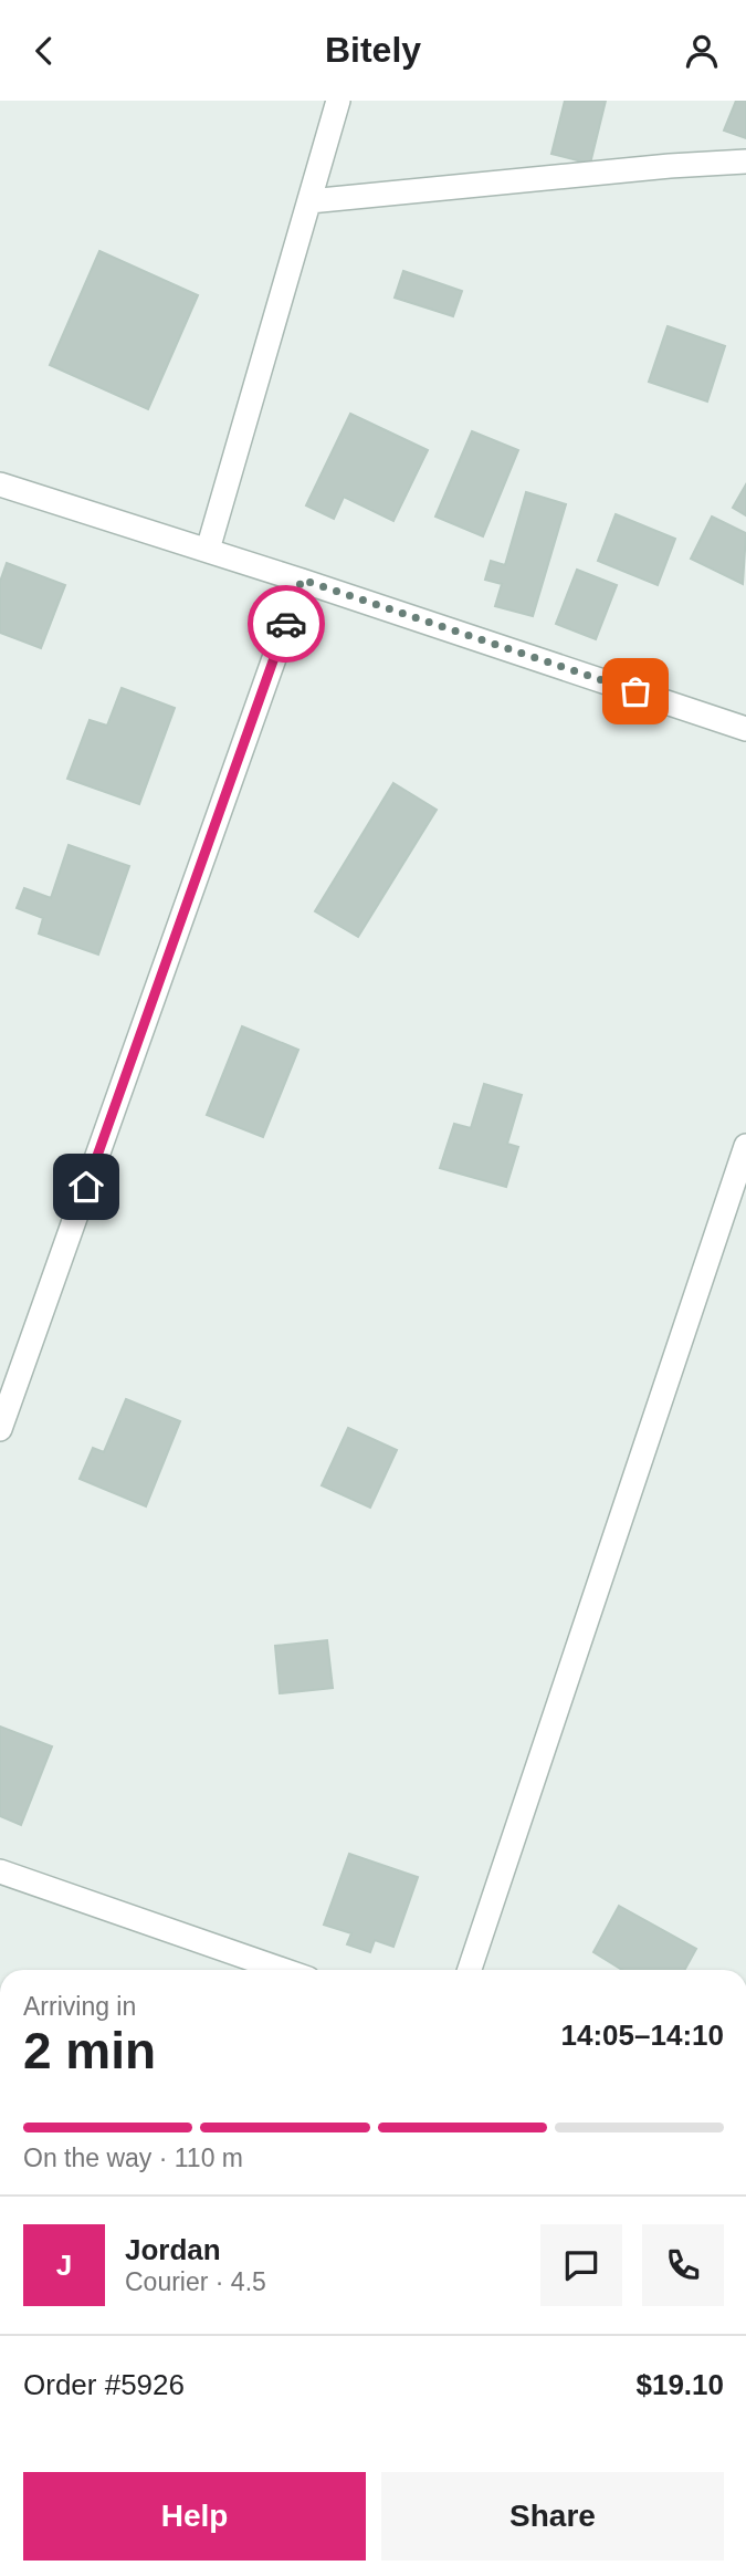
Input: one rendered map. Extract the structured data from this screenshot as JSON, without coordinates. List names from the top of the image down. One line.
{"page":{"header":"Bitely","heading":["2 min","Arriving in","14:05–14:10"],"panel":["Jordan","Courier · 4.5","Order #5926","$19.10"],"bar":"On the way · 110 m","round":"J","buttons":["Help","Share"]}}
